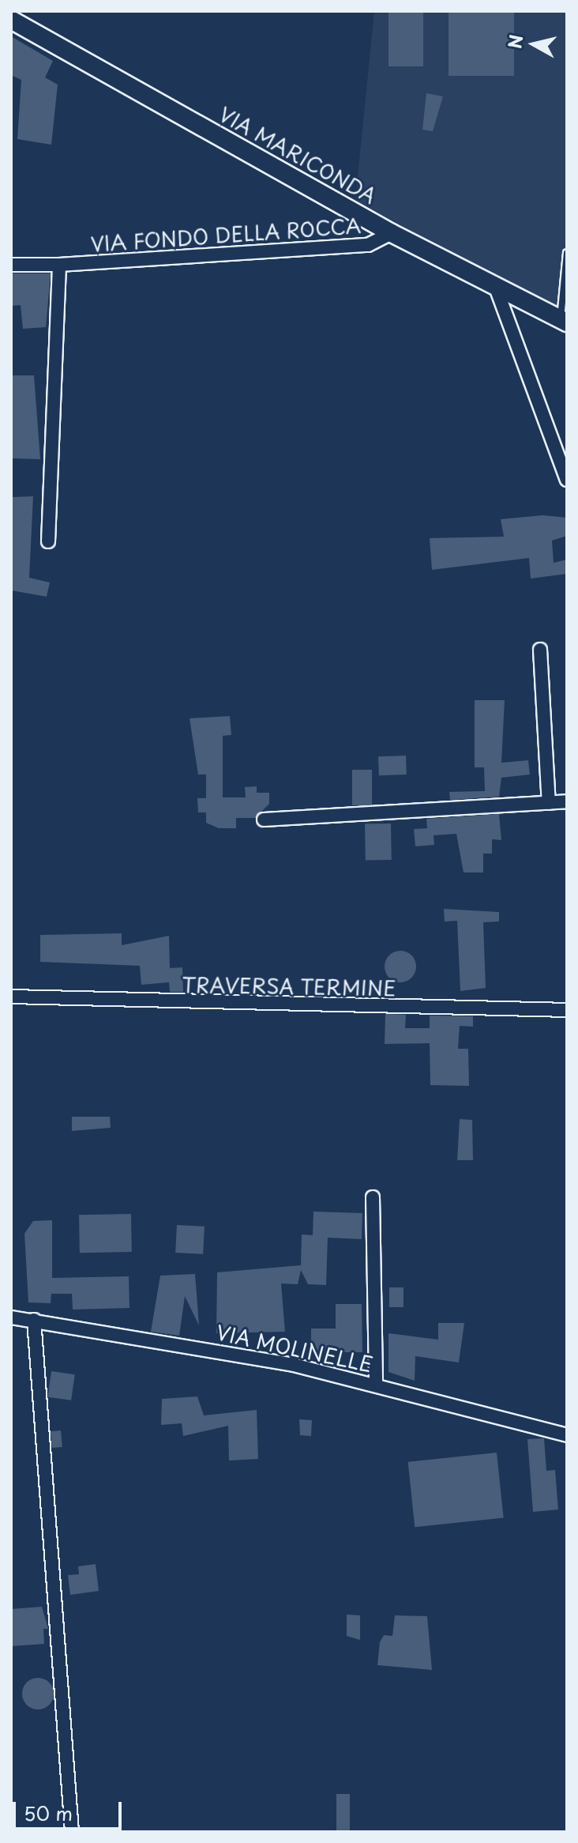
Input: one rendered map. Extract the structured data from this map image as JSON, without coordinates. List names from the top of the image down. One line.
{"streets":{"street":["VIA MARICONDA","VIA FONDO DELLA ROCCA","TRAVERSA TERMINE","VIA MOLINELLE"]},"crossings":[["VIA MARICONDA","VIA FONDO DELLA ROCCA"]],"scale_bar":"50 m","north":"left"}
